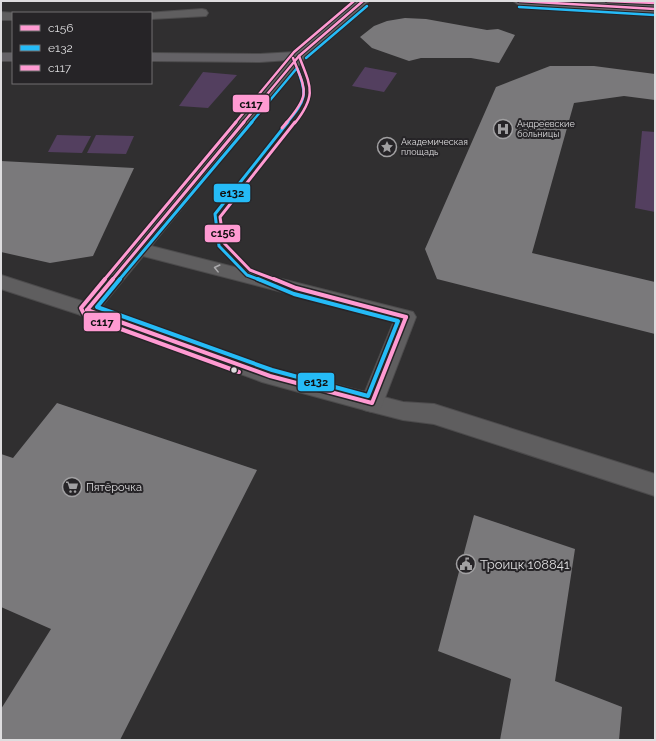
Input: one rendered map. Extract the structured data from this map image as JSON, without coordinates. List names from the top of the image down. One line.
{"places":{"hospital":["Андреевские больницы"],"place":["Академическая площадь"],"supermarket":["Пятёрочка"],"public building":["Троицк 108841"]},"lines":["transit line с156","transit line с117","transit line е132"],"legend":["с156","е132","с117"]}
